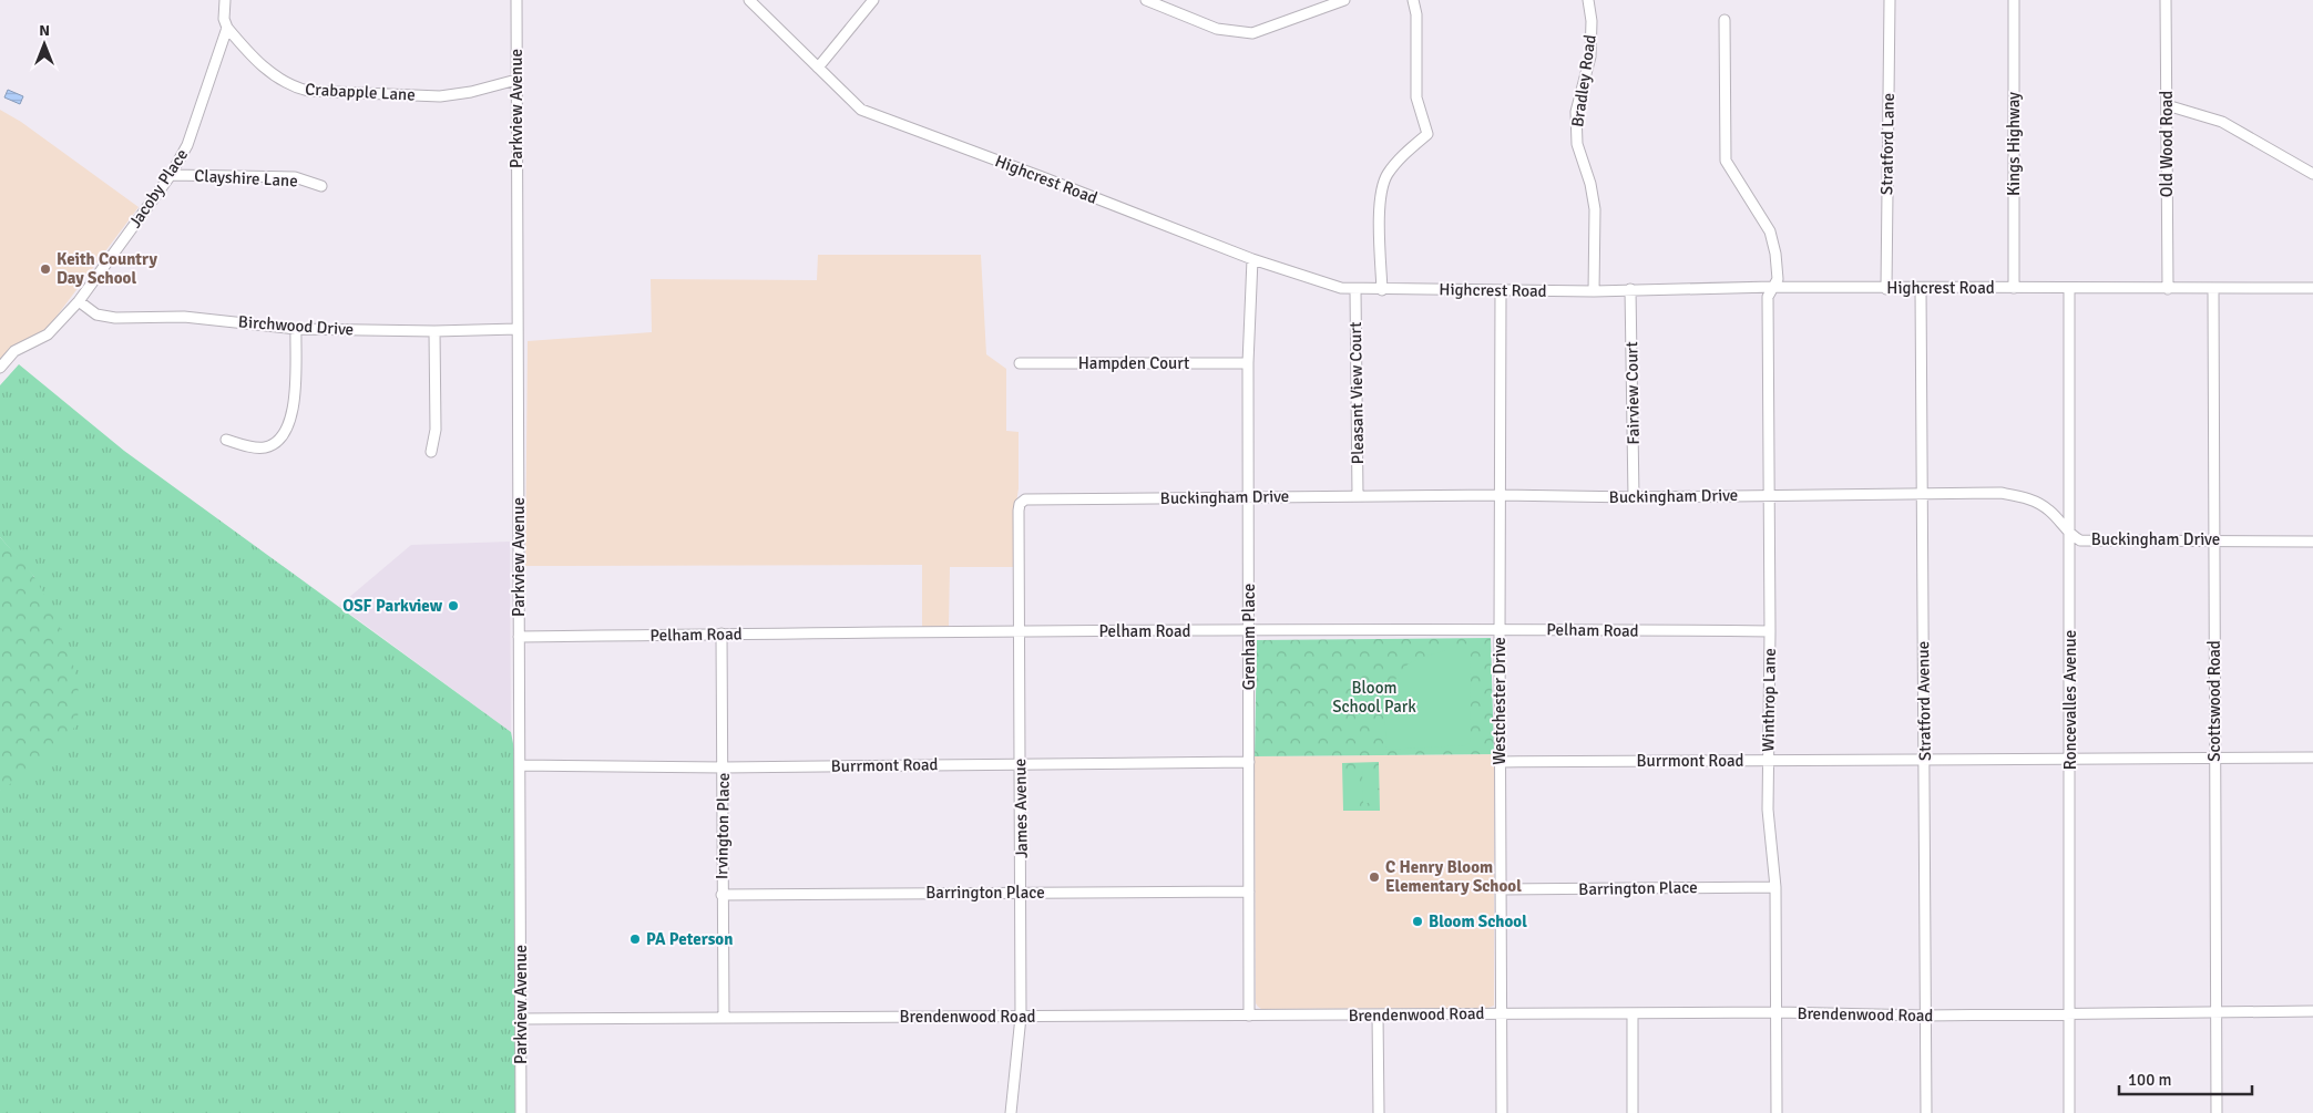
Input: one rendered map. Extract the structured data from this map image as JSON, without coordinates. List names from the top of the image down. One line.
{"streets":{"street":["Bradley Road","Crabapple Lane","Parkview Avenue","Stratford Lane","Kings Highway","Old Wood Road","Clayshire Lane","Highcrest Road","Jacoby Place","Birchwood Drive","Hampden Court","Pleasant View Court","Fairview Court","Buckingham Drive","Pelham Road","Grenham Place","Winthrop Lane","Roncevalles Avenue","Westchester Drive","Stratford Avenue","Scottswood Road","Burrmont Road","James Avenue","Irvington Place","Barrington Place","Brendenwood Road"]},"crossings":[["Bradley Road","Highcrest Road"],["Crabapple Lane","Parkview Avenue"],["Crabapple Lane","Jacoby Place"],["Parkview Avenue","Birchwood Drive"],["Parkview Avenue","Pelham Road"],["Parkview Avenue","Burrmont Road"],["Parkview Avenue","Brendenwood Road"],["Stratford Lane","Highcrest Road"],["Kings Highway","Highcrest Road"],["Old Wood Road","Highcrest Road"],["Clayshire Lane","Jacoby Place"],["Highcrest Road","Pleasant View Court"],["Highcrest Road","Fairview Court"],["Highcrest Road","Grenham Place"],["Highcrest Road","Winthrop Lane"],["Highcrest Road","Roncevalles Avenue"],["Highcrest Road","Westchester Drive"],["Highcrest Road","Stratford Avenue"],["Highcrest Road","Scottswood Road"],["Jacoby Place","Birchwood Drive"],["Hampden Court","Grenham Place"],["Pleasant View Court","Buckingham Drive"],["Fairview Court","Buckingham Drive"],["Buckingham Drive","Grenham Place"],["Buckingham Drive","Winthrop Lane"],["Buckingham Drive","Roncevalles Avenue"],["Buckingham Drive","Westchester Drive"],["Buckingham Drive","Stratford Avenue"],["Buckingham Drive","Scottswood Road"],["Buckingham Drive","James Avenue"],["Pelham Road","Grenham Place"],["Pelham Road","Winthrop Lane"],["Pelham Road","Westchester Drive"],["Pelham Road","James Avenue"],["Pelham Road","Irvington Place"],["Grenham Place","Burrmont Road"],["Grenham Place","Barrington Place"],["Grenham Place","Brendenwood Road"],["Winthrop Lane","Burrmont Road"],["Winthrop Lane","Barrington Place"],["Winthrop Lane","Brendenwood Road"],["Roncevalles Avenue","Burrmont Road"],["Roncevalles Avenue","Brendenwood Road"],["Westchester Drive","Burrmont Road"],["Westchester Drive","Barrington Place"],["Westchester Drive","Brendenwood Road"],["Stratford Avenue","Burrmont Road"],["Stratford Avenue","Brendenwood Road"],["Scottswood Road","Burrmont Road"],["Scottswood Road","Brendenwood Road"],["Burrmont Road","James Avenue"],["Burrmont Road","Irvington Place"],["James Avenue","Barrington Place"],["James Avenue","Brendenwood Road"],["Irvington Place","Barrington Place"],["Irvington Place","Brendenwood Road"]],"parks":["Bloom School Park"],"places":["Keith Country Day School","OSF Parkview","C Henry Bloom Elementary School","Bloom School","PA Peterson"],"scale_bar":"100 m","north":"top"}
